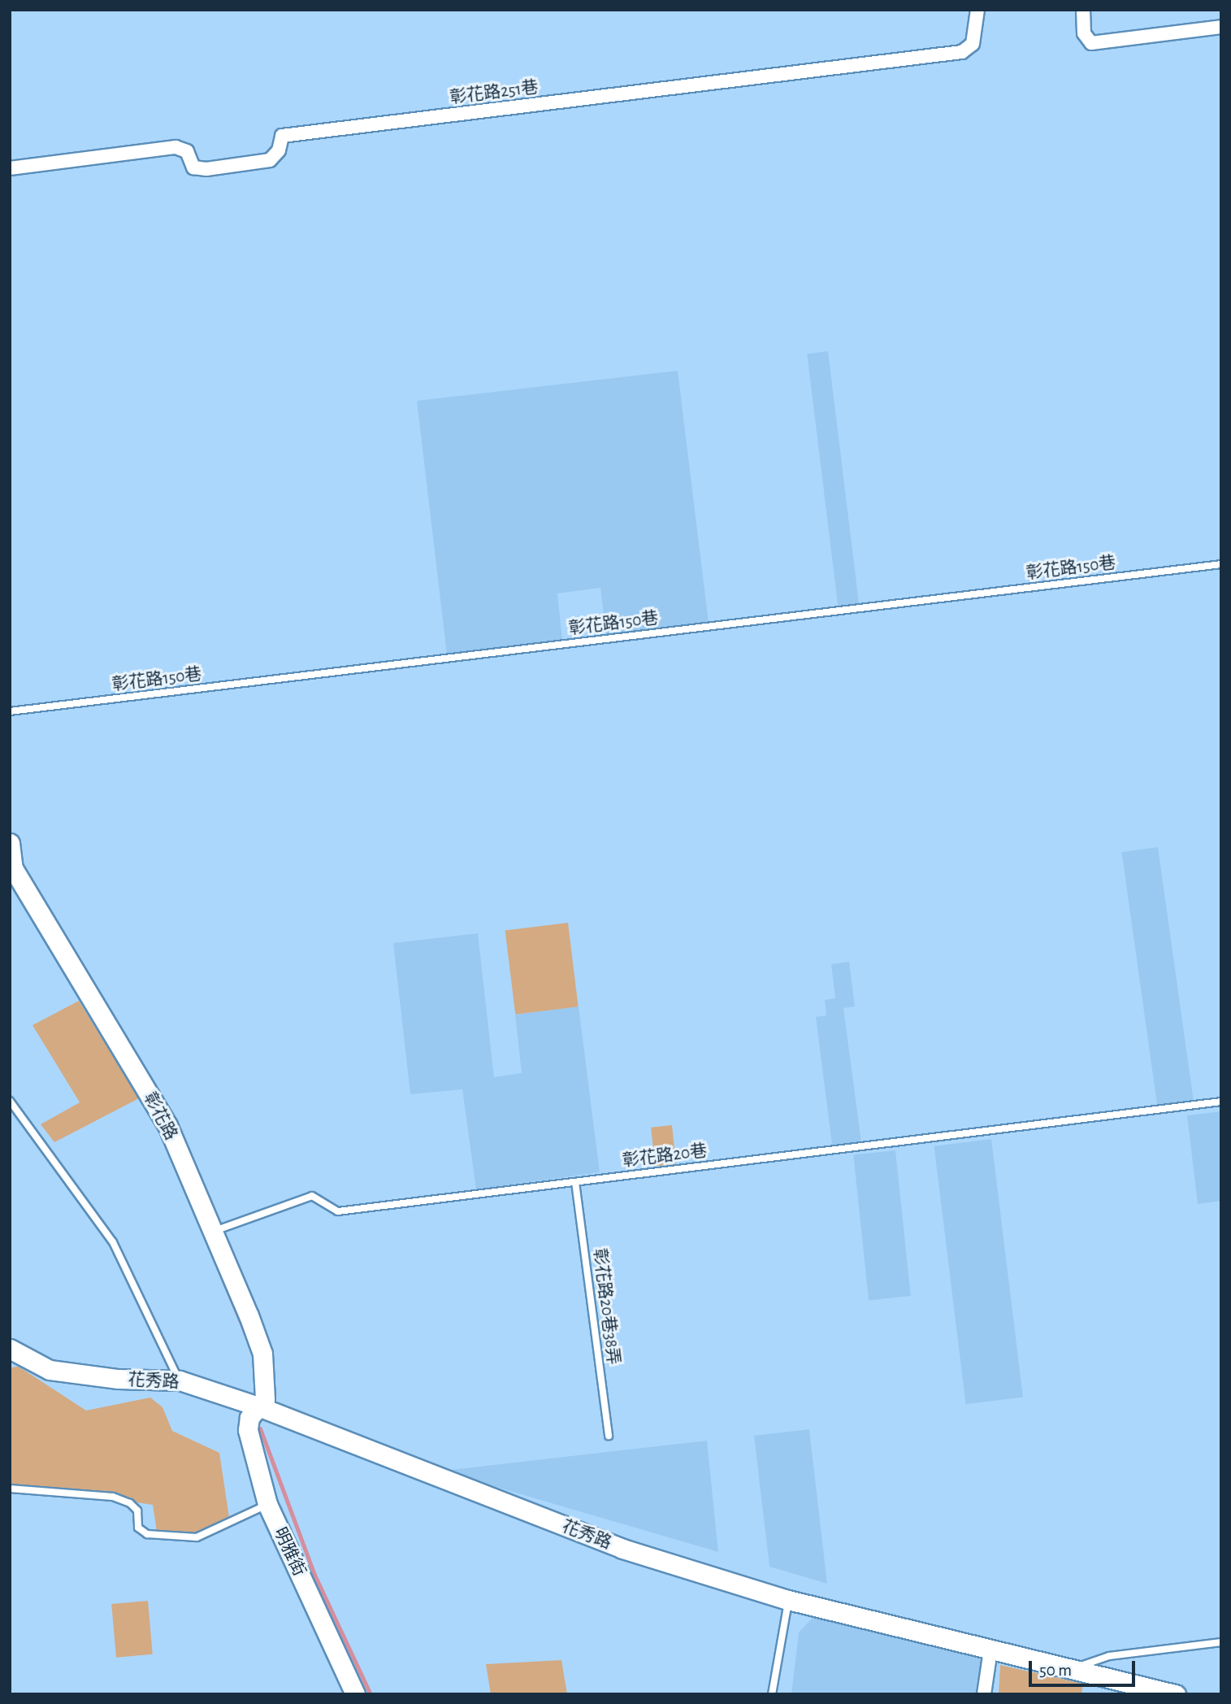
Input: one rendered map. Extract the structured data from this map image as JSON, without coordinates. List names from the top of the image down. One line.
{"streets":{"street":["彰花路251巷","彰花路","花秀路","明雅街"],"lane":["彰花路150巷","彰花路20巷","彰花路20巷38弄"]},"crossings":[["彰花路","彰花路20巷"],["彰花路","花秀路"],["彰花路","明雅街"],["彰花路20巷","彰花路20巷38弄"],["花秀路","明雅街"]],"scale_bar":"50 m"}
